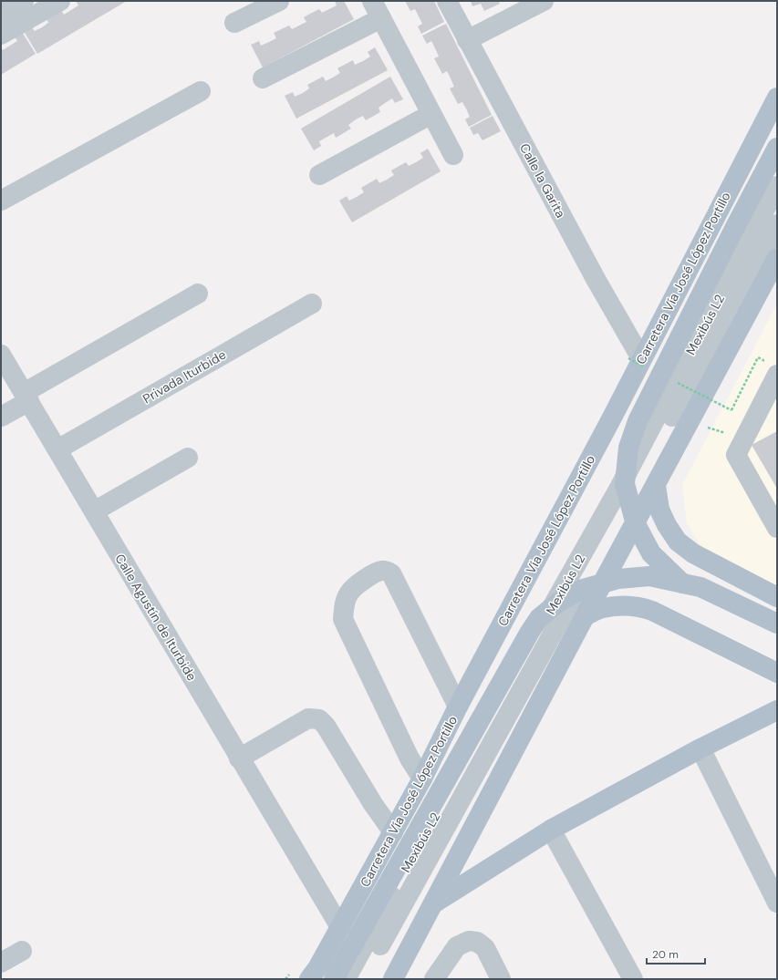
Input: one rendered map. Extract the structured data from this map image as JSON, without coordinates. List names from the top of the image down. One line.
{"streets":{"main road":["Carretera Vía José López Portillo"],"street":["Calle la Garita","Mexibús L2","Privada Iturbide","Calle Agustín de Iturbide"]},"crossings":[["Calle la Garita","Carretera Vía José López Portillo"],["Carretera Vía José López Portillo","Calle Agustín de Iturbide"],["Privada Iturbide","Calle Agustín de Iturbide"]],"scale_bar":"20 m"}
